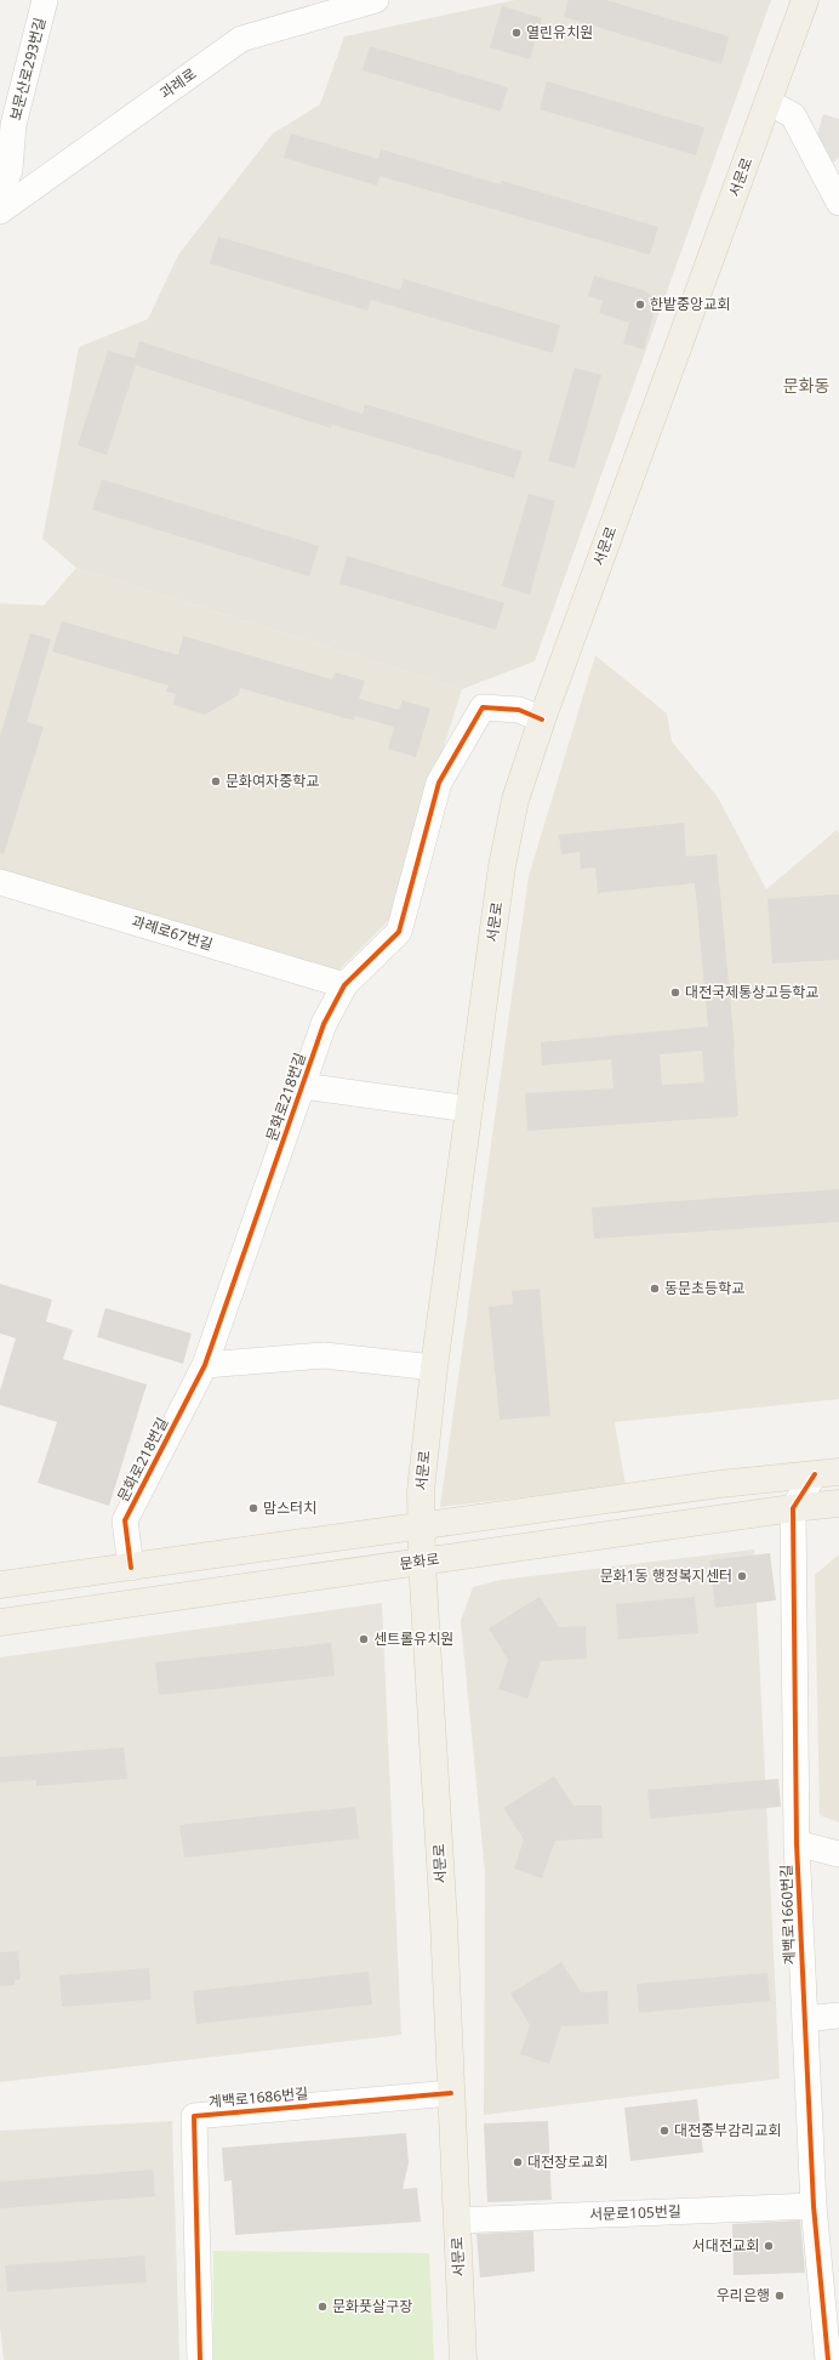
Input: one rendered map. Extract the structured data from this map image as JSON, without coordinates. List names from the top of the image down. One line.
{"streets":{"main road":["서문로","문화로"],"street":["보문산로293번길","과례로","과례로67번길","문화로218번길","계백로1660번길","계백로1686번길","서문로105번길"]},"crossings":[["서문로","문화로218번길"],["서문로","문화로"],["서문로","계백로1686번길"],["서문로","서문로105번길"],["과례로67번길","문화로218번길"],["문화로","계백로1660번길"],["계백로1660번길","서문로105번길"]],"districts":["문화동"],"places":["열린유치원","한밭중앙교회","문화여자중학교","대전국제통상고등학교","동문초등학교","맘스터치","문화1동 행정복지센터","센트롤유치원","대전중부감리교회","대전장로교회","서대전교회","우리은행","문화풋살구장"]}
